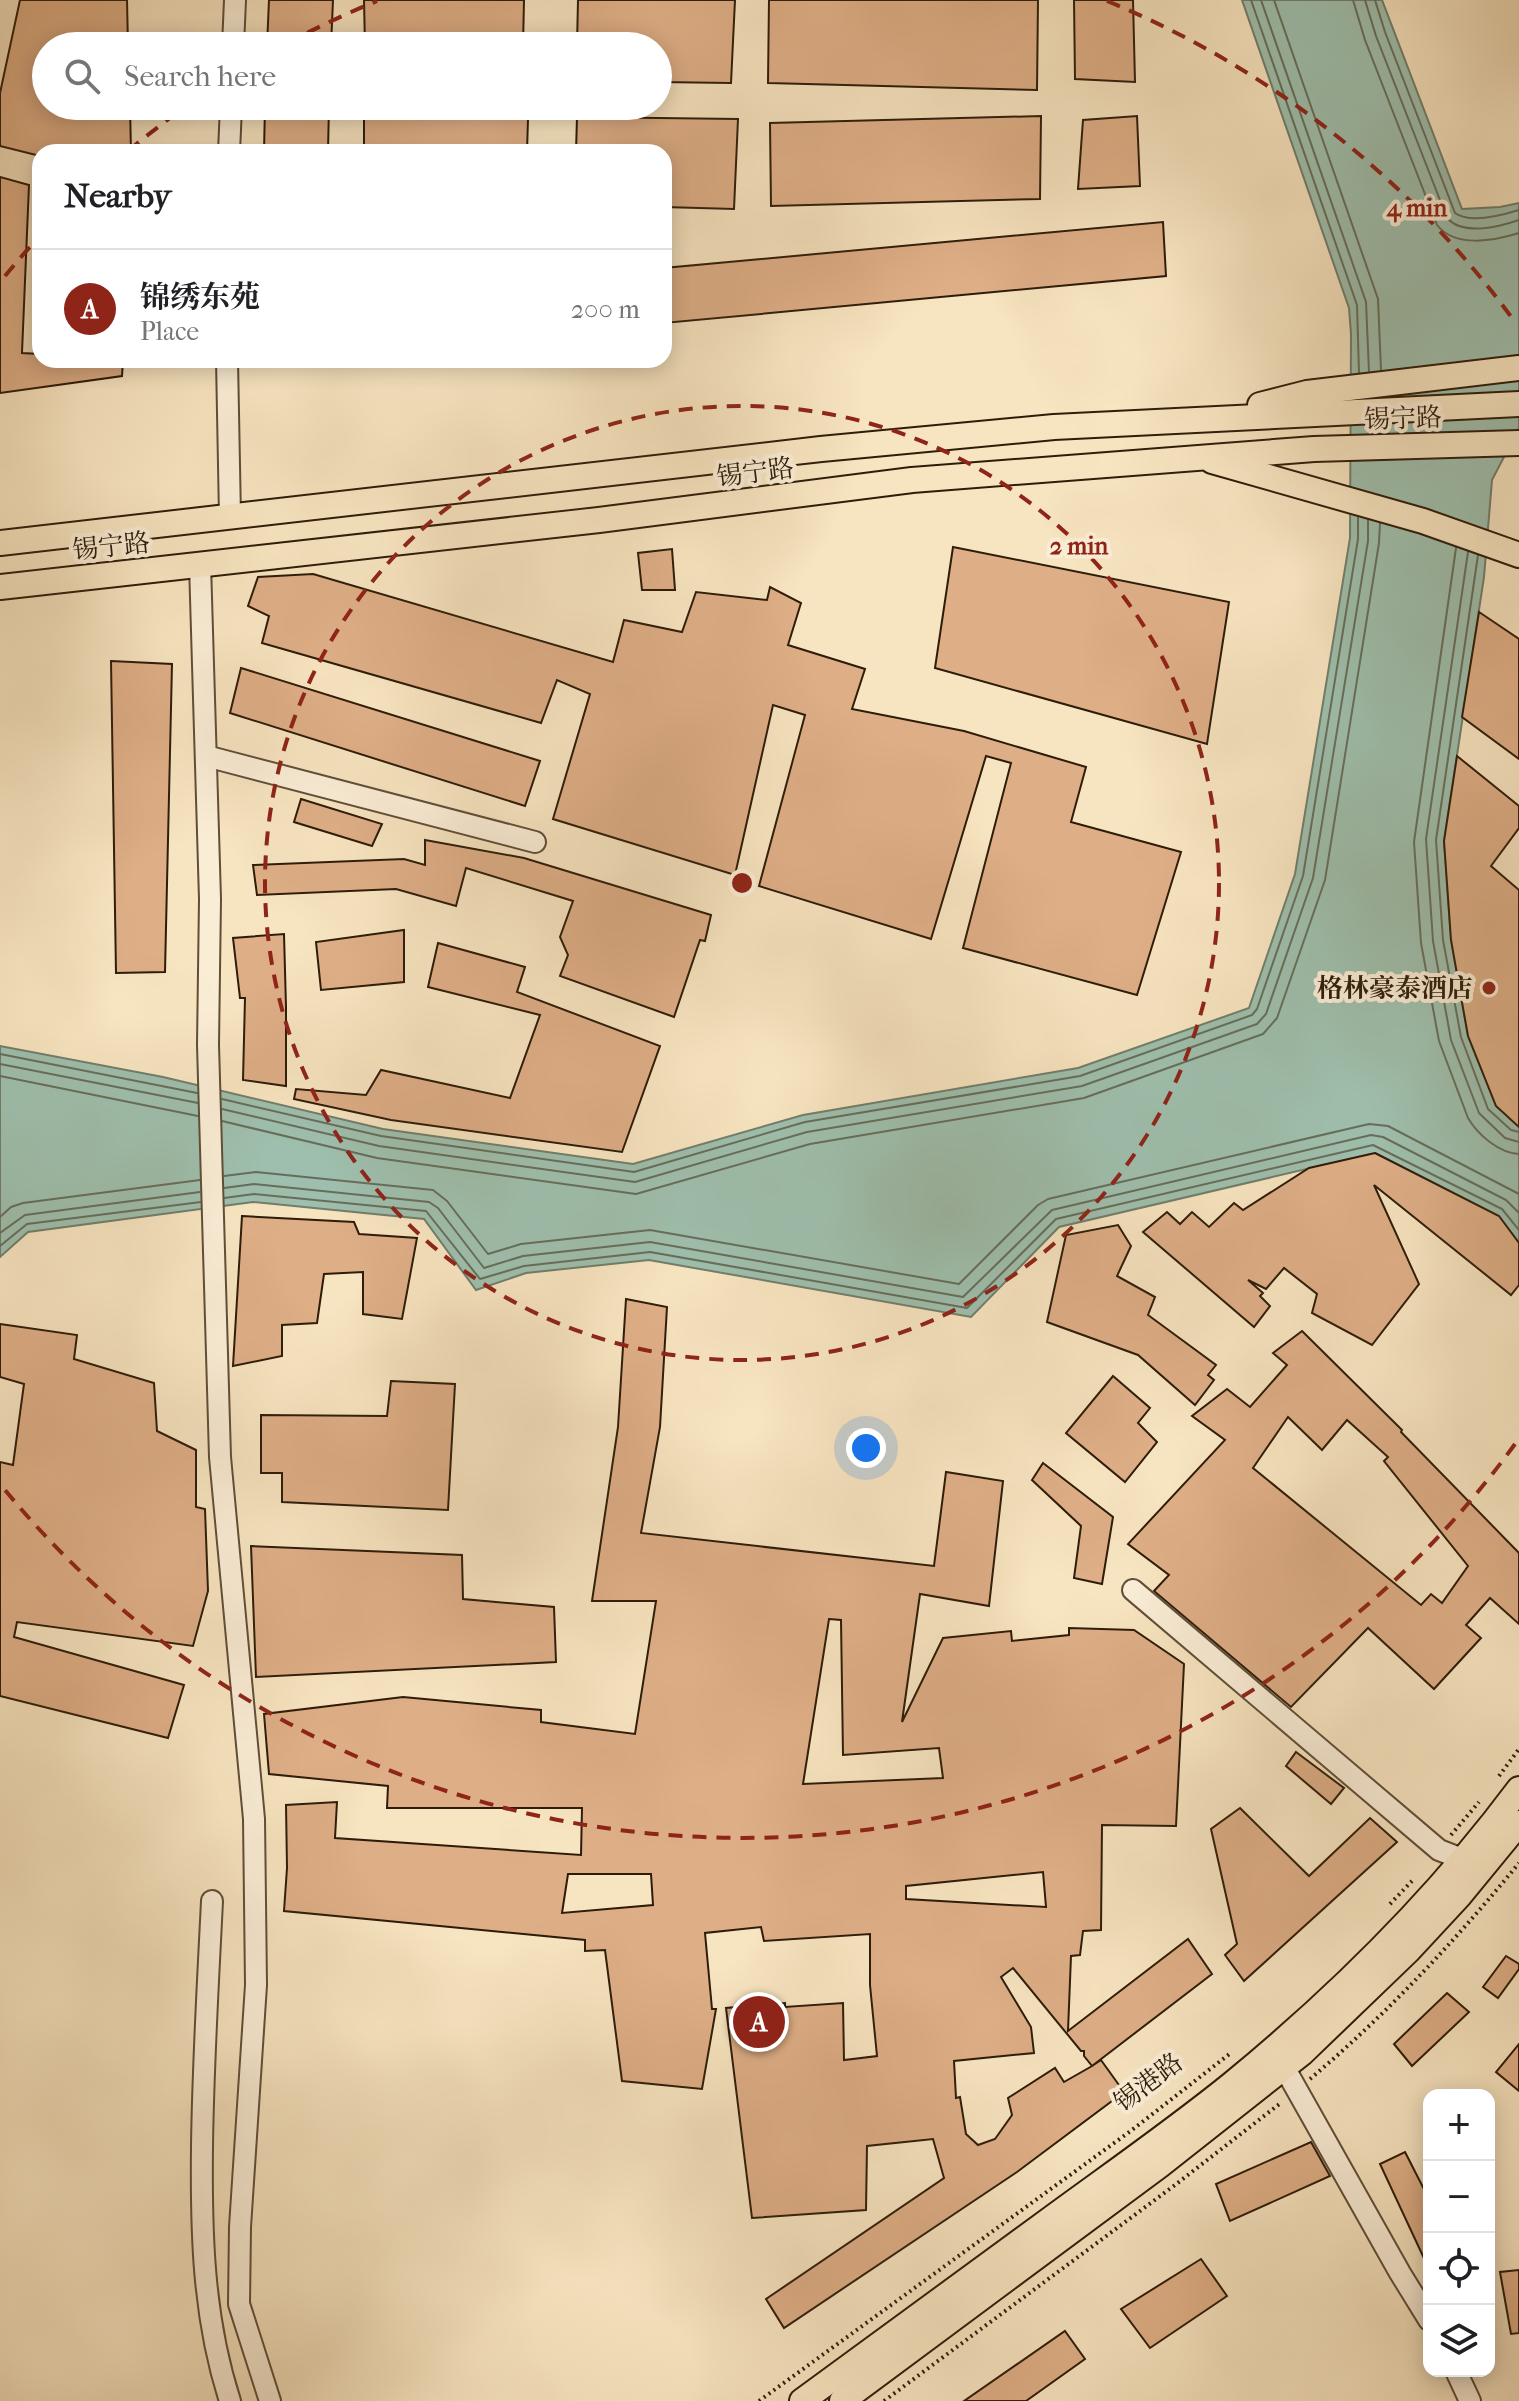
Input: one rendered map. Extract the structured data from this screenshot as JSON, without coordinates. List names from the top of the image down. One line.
{"streets":{"main road":["锡宁路","锡港路"]},"places":["格林豪泰酒店"],"page":{"search":"Search here","heading":"Nearby","list":[{"mark":"A","name":"锦绣东苑","note":"Place","value":"200 m"}],"pins":"A","map_buttons":["+","−"]},"rings":["4 min","2 min"]}
